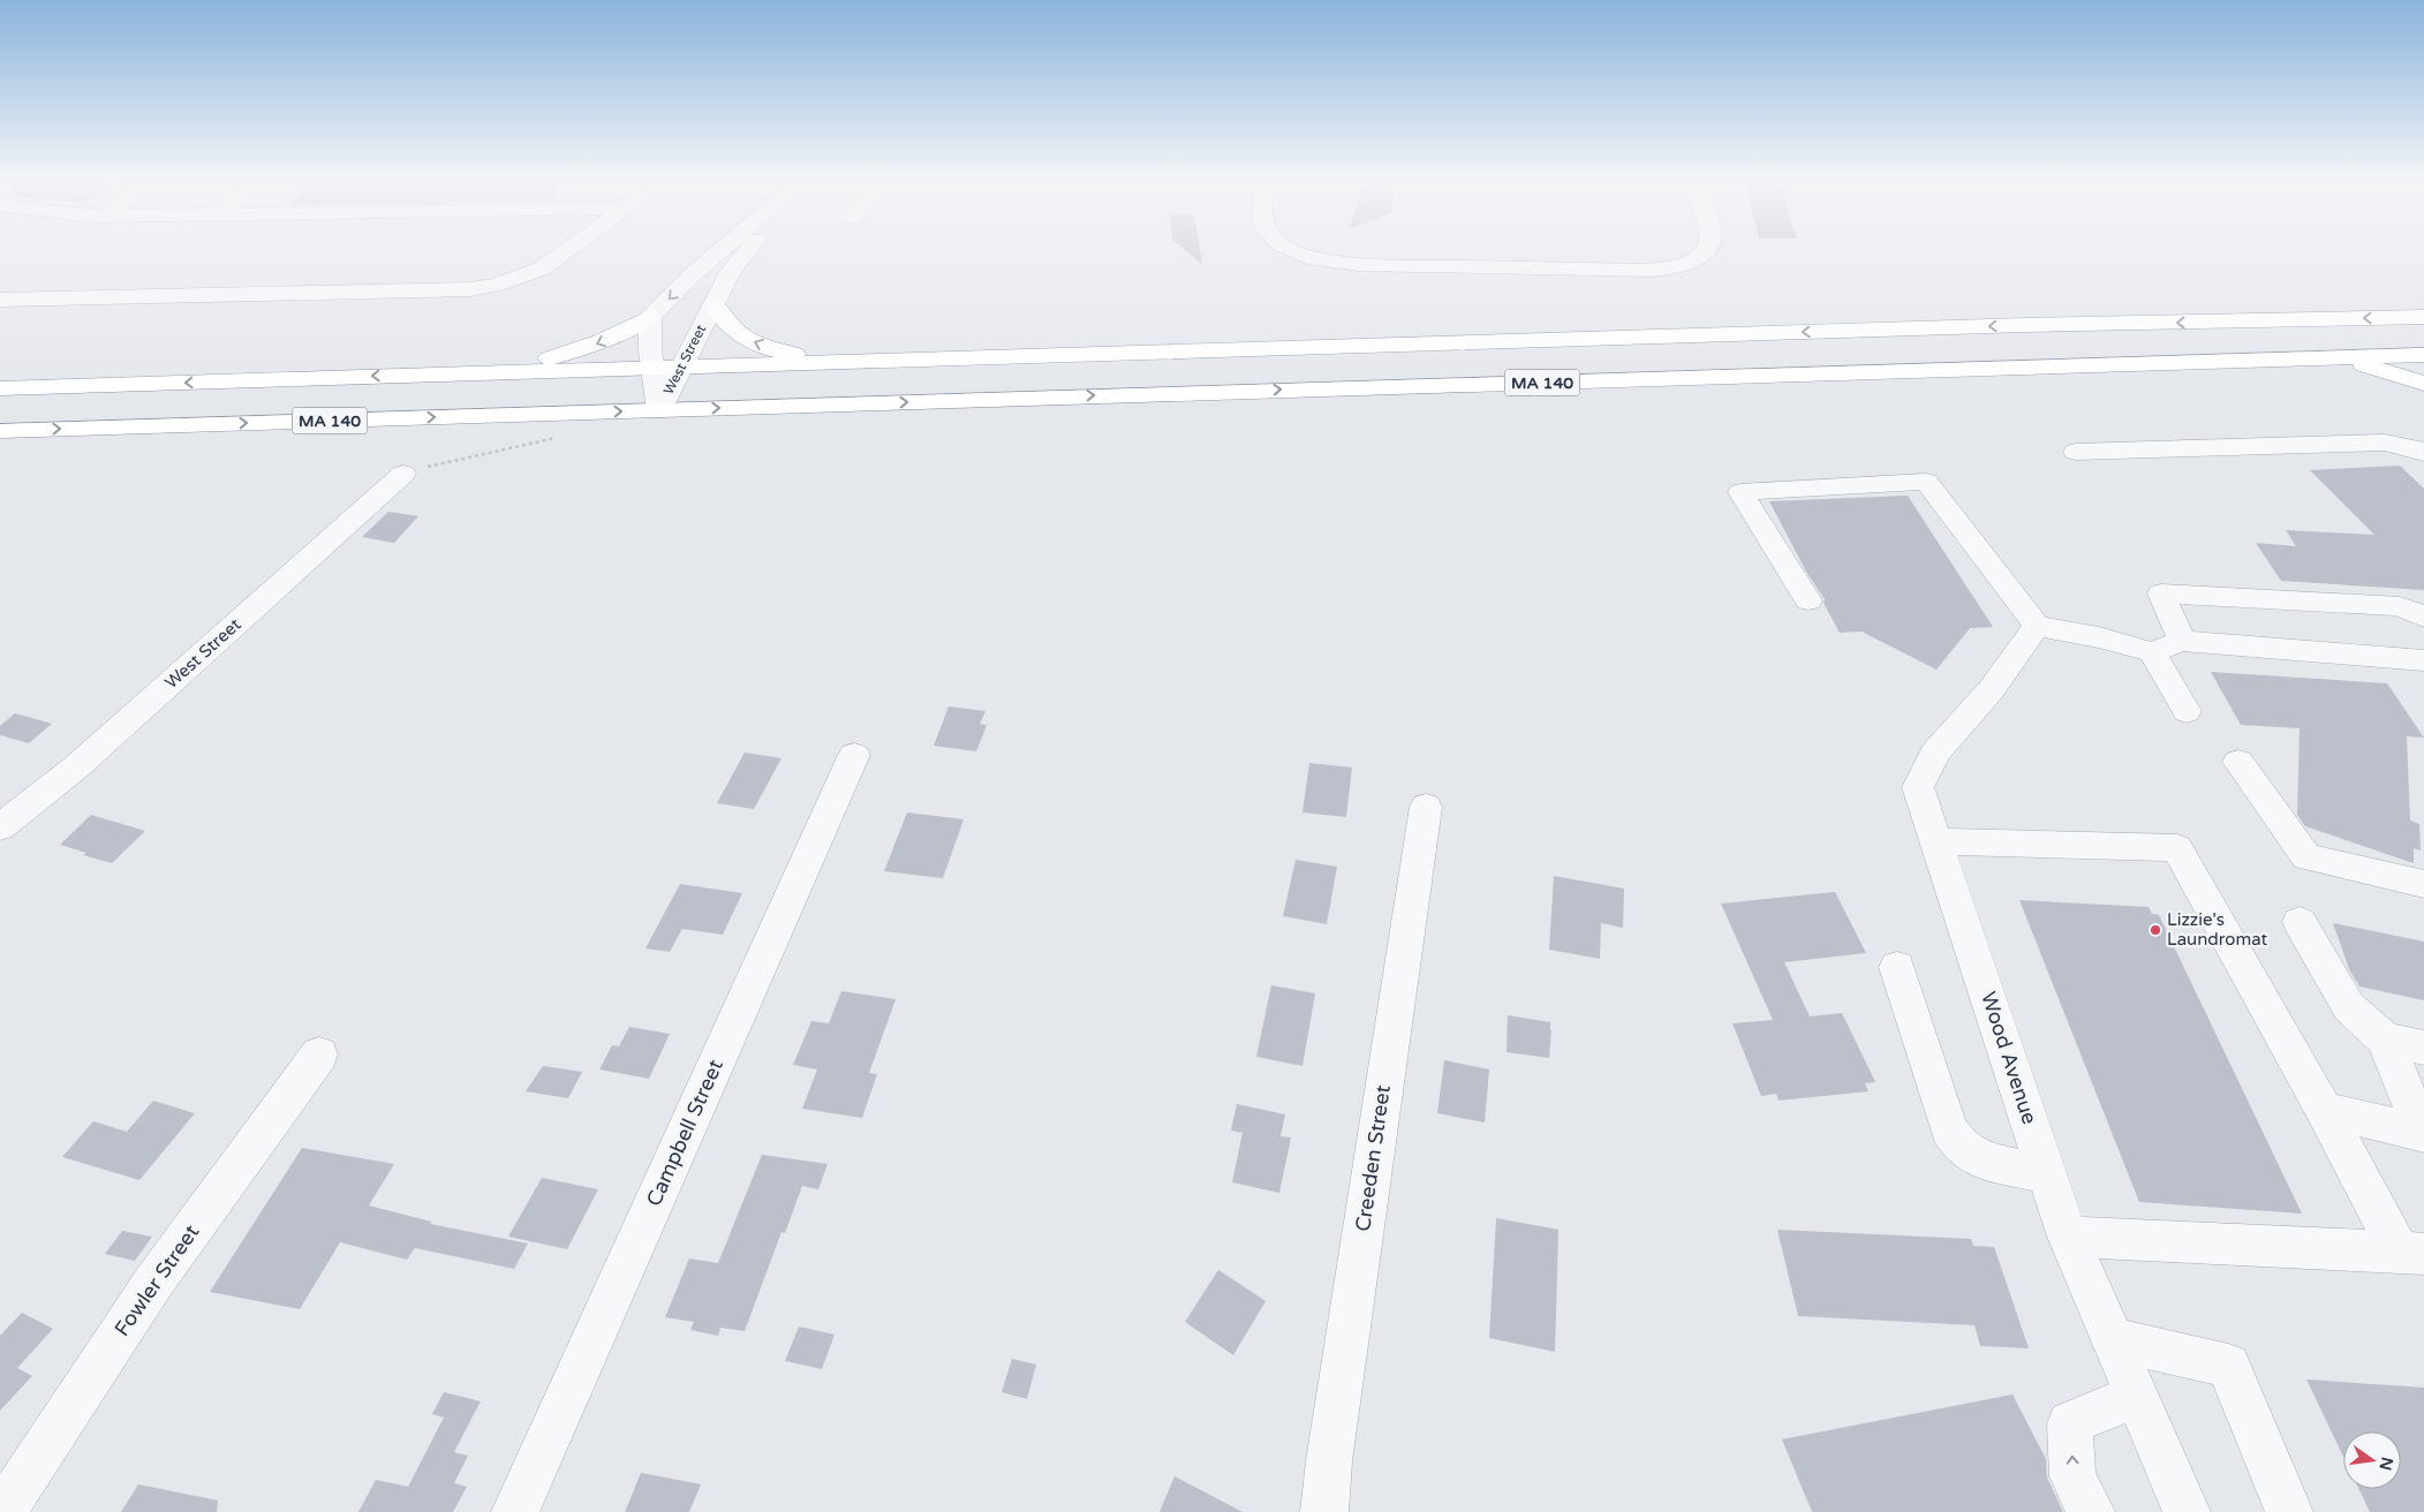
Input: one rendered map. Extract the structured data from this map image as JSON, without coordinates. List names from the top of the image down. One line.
{"streets":{"highway":["MA 140"],"street":["West Street","Wood Avenue","Campbell Street","Creeden Street","Fowler Street"]},"crossings":[["West Street","MA 140"]],"places":["Lizzie's Laundromat"],"north":"right"}
